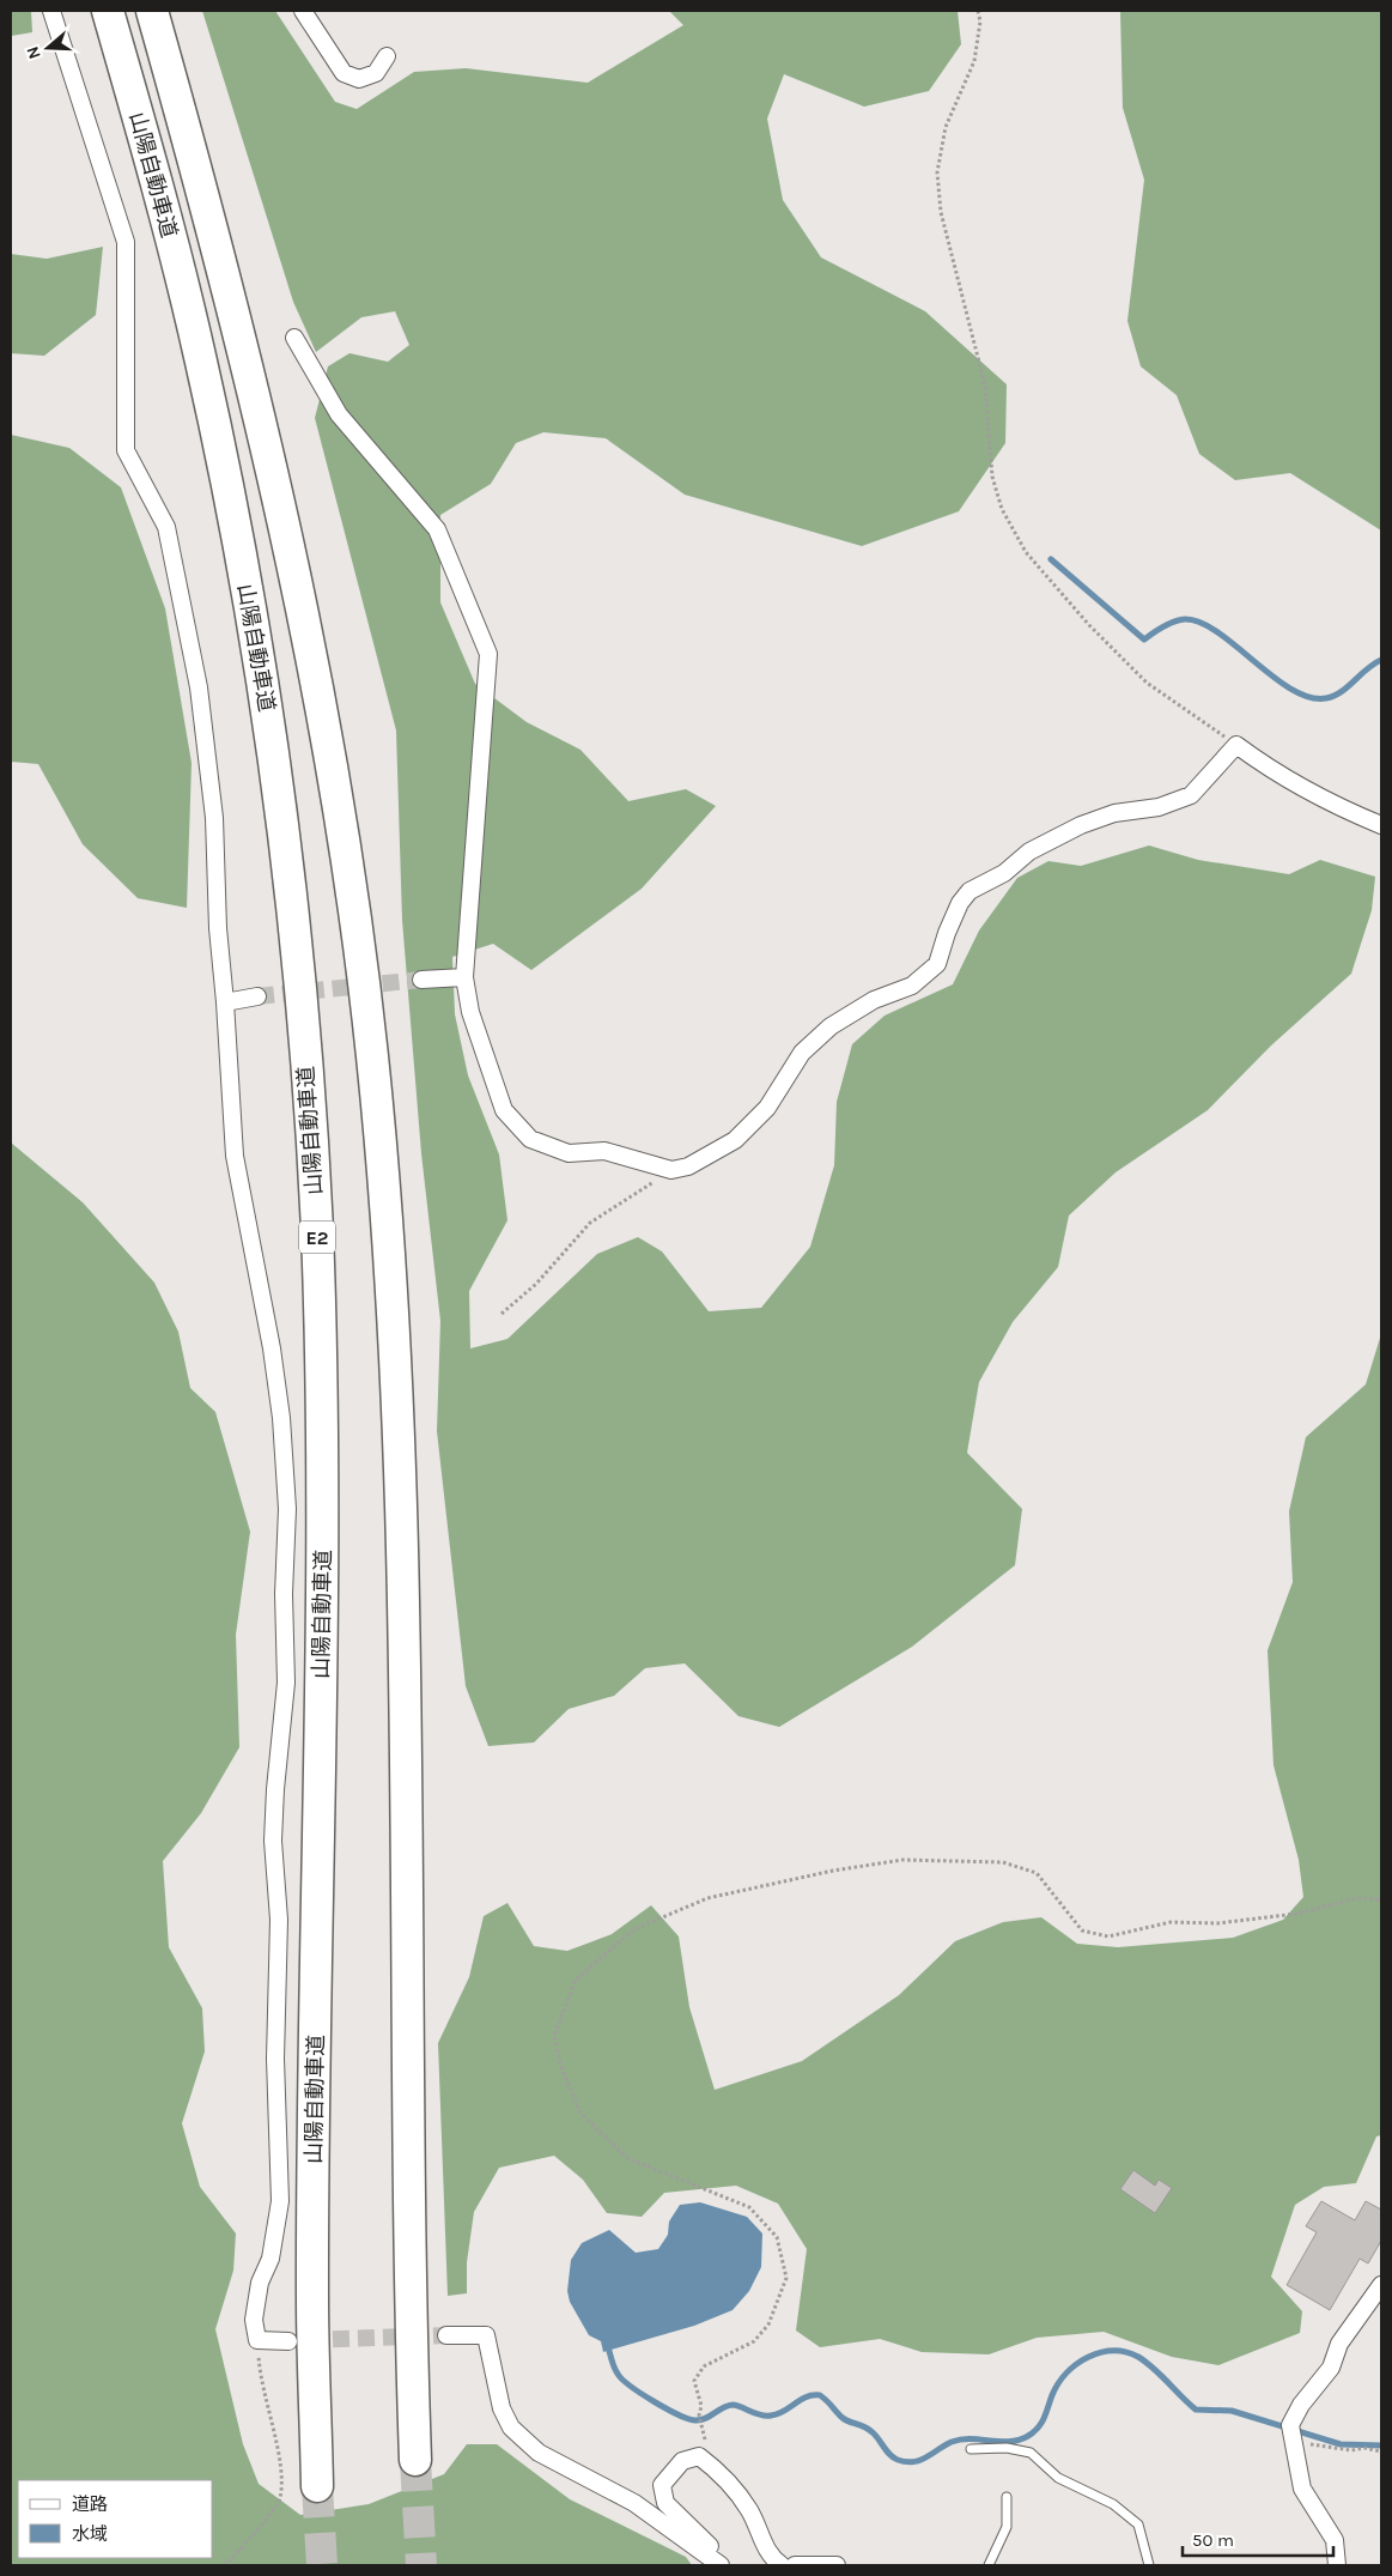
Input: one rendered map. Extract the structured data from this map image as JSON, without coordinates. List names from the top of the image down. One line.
{"streets":{"highway":["山陽自動車道","E2"]},"legend":["道路","水域"],"scale_bar":"50 m","north":"left"}
